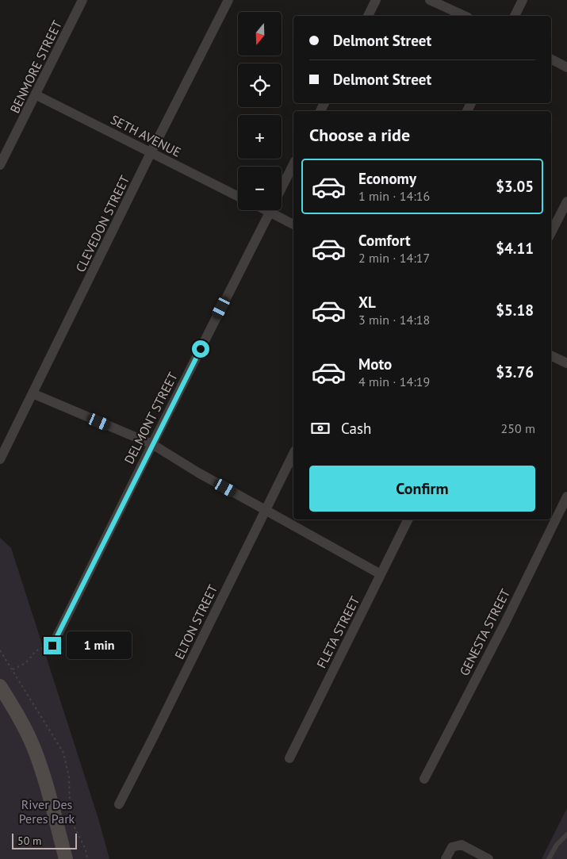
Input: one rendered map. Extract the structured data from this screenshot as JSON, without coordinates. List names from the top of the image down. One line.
{"streets":{"street":["BENMORE STREET","SETH AVENUE","CLEVEDON STREET","DELMONT STREET","ELTON STREET","FLETA STREET","GENESTA STREET"]},"crossings":[["BENMORE STREET","SETH AVENUE"],["SETH AVENUE","CLEVEDON STREET"]],"parks":["River Des Peres Park"],"scale_bar":"50 m","north":"bottom","page":{"map_buttons":["+","−"],"banner":["Delmont Street","Delmont Street"],"heading":"Choose a ride","list":[{"name":"Economy","note":"1 min · 14:16","value":"$3.05"},{"name":"Comfort","note":"2 min · 14:17","value":"$4.11"},{"name":"XL","note":"3 min · 14:18","value":"$5.18"},{"name":"Moto","note":"4 min · 14:19","value":"$3.76"}],"pay":["Cash","250 m"],"buttons":"Confirm","bubble":"1 min","scale":"50 m"}}
